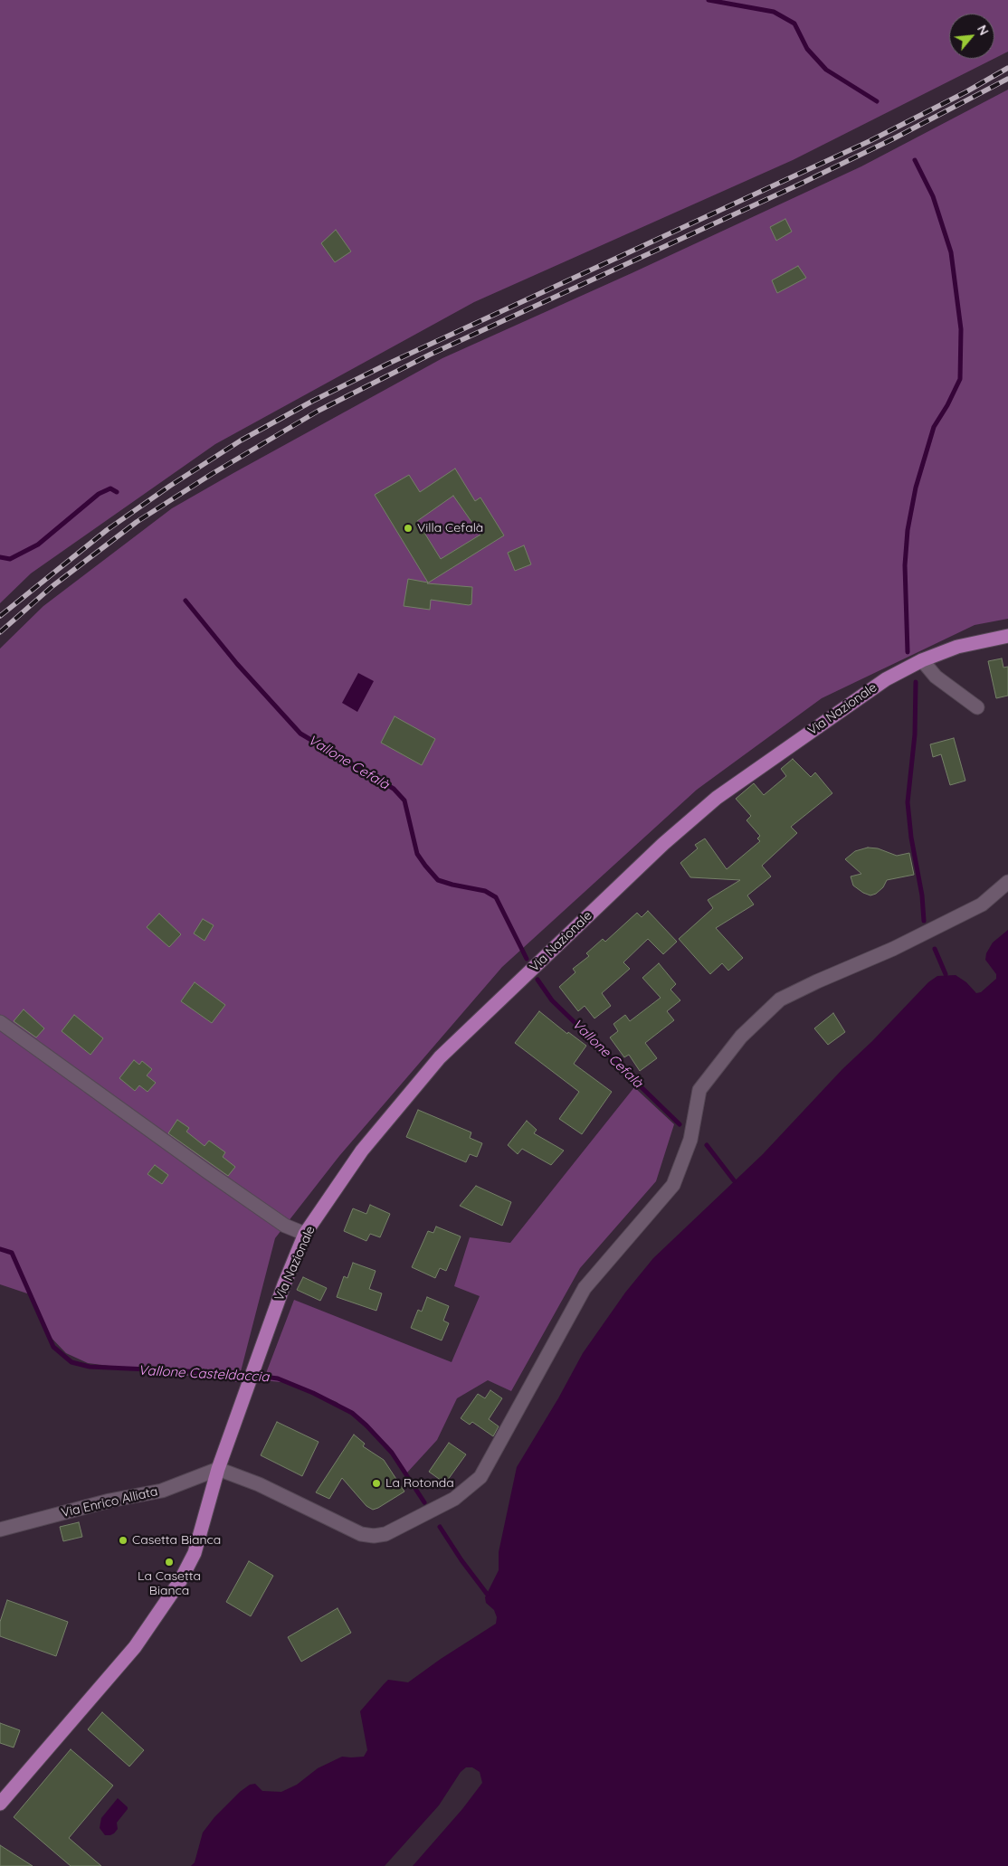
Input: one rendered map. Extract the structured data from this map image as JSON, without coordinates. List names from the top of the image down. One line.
{"streets":{"main road":["Via Nazionale"],"street":["Via Enrico Alliata"]},"crossings":[["Via Nazionale","Via Enrico Alliata"]],"water":["Vallone Cefalà","Vallone Casteldaccia"],"places":["Villa Cefalà","La Rotonda","Casetta Bianca","La Casetta Bianca"],"north":"top right"}
